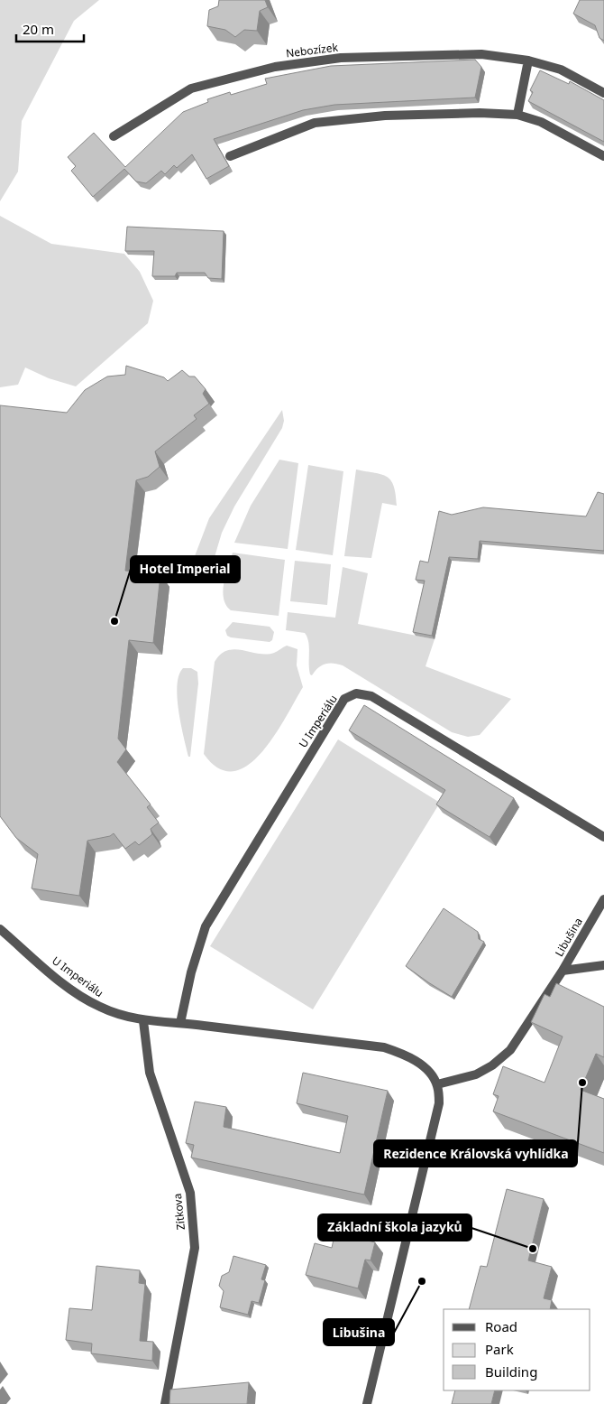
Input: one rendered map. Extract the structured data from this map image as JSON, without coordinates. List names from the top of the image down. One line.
{"streets":{"street":["Nebozízek","U Imperiálu","Libušina","Zítkova"]},"crossings":[["U Imperiálu","Libušina"],["U Imperiálu","Zítkova"]],"places":["Hotel Imperial","Rezidence Královská vyhlídka","Základní škola jazyků","Libušina"],"legend":["Road","Park","Building"],"scale_bar":"20 m"}
